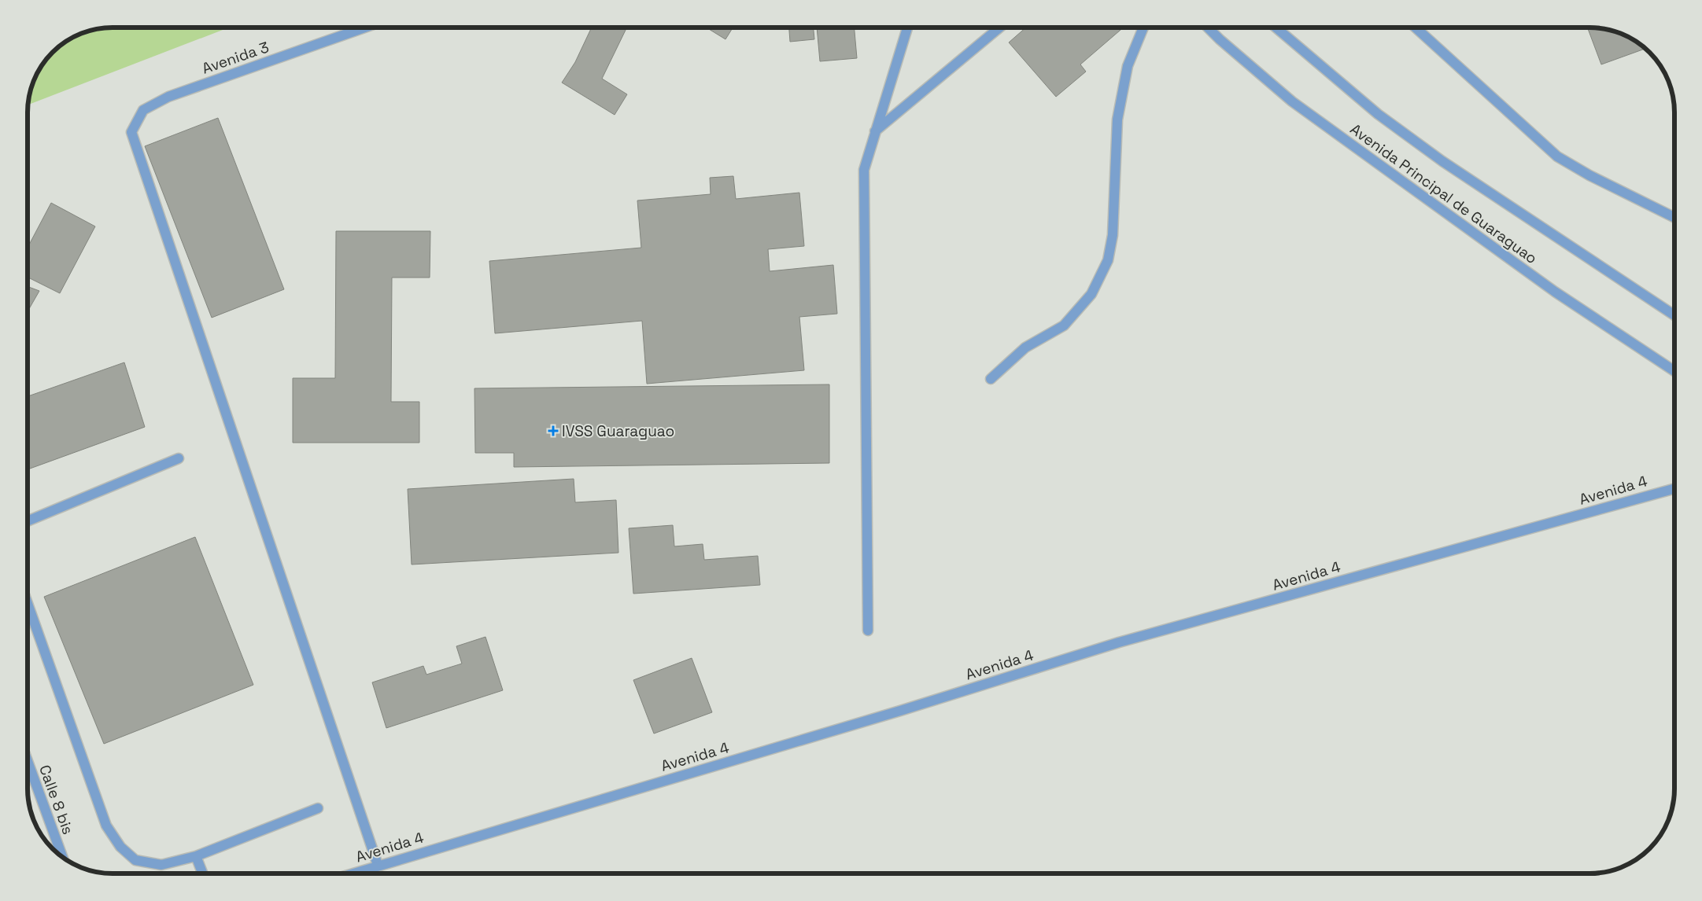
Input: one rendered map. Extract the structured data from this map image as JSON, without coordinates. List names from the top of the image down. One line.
{"streets":{"street":["Avenida 3","Avenida Principal de Guaraguao","Avenida 4","Calle 8 bis"]},"crossings":[["Avenida 3","Avenida 4"]],"places":{"health":["IVSS Guaraguao"]}}
